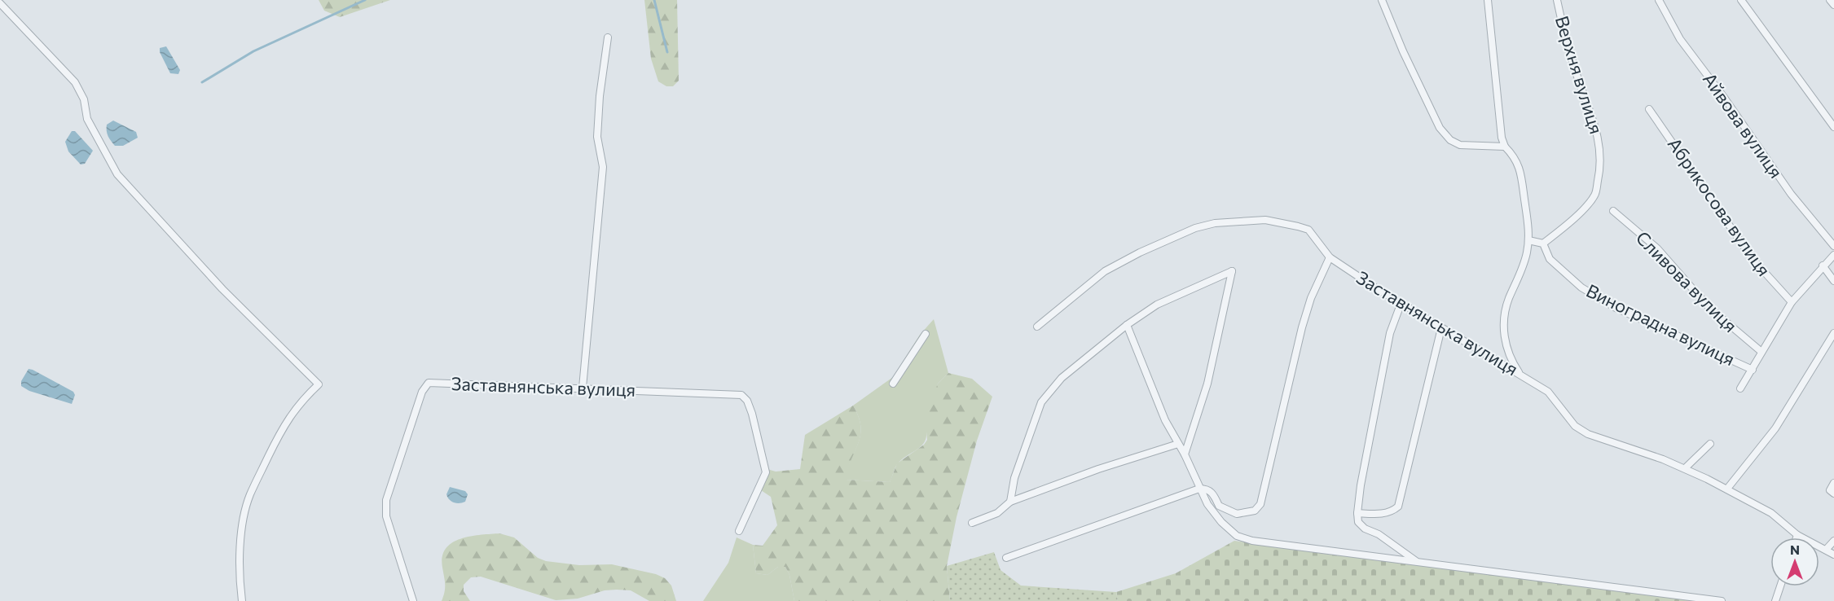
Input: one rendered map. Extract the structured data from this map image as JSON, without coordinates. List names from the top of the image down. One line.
{"streets":{"street":["Верхня вулиця","Айвова вулиця","Абрикосова вулиця","Сливова вулиця","Заставнянська вулиця","Виноградна вулиця"]},"crossings":[["Верхня вулиця","Виноградна вулиця"]],"north":"top"}
